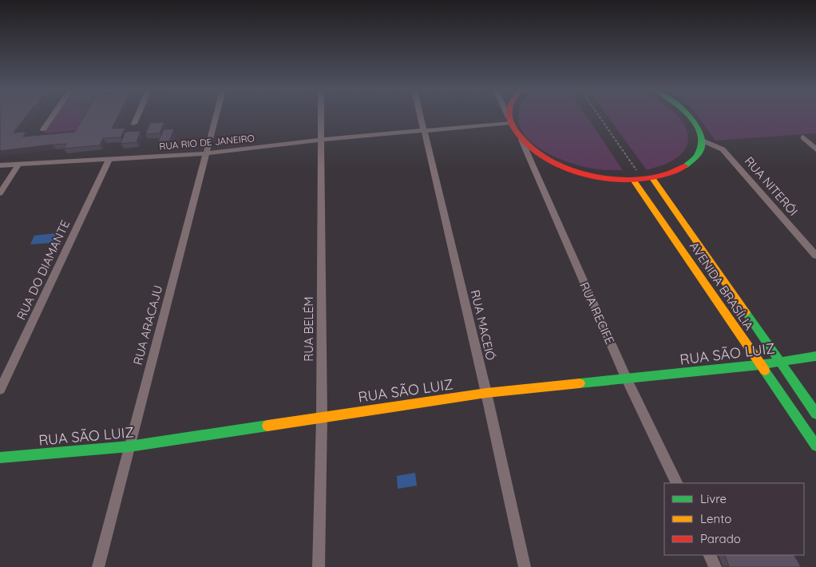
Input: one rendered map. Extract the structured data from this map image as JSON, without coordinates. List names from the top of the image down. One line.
{"streets":{"street":["RUA RIO DE JANEIRO","RUA NITERÓI","RUA DO DIAMANTE","AVENIDA BRASÍLIA","RUA RECIFE","RUA ARACAJU","RUA MACEIÓ","RUA BELÉM","RUA SÃO LUIZ"]},"crossings":[["RUA RIO DE JANEIRO","RUA DO DIAMANTE"],["RUA RIO DE JANEIRO","RUA ARACAJU"],["RUA RIO DE JANEIRO","RUA MACEIÓ"],["RUA RIO DE JANEIRO","RUA BELÉM"],["AVENIDA BRASÍLIA","RUA SÃO LUIZ"],["RUA RECIFE","RUA SÃO LUIZ"],["RUA ARACAJU","RUA SÃO LUIZ"],["RUA MACEIÓ","RUA SÃO LUIZ"],["RUA BELÉM","RUA SÃO LUIZ"]],"legend":["Livre","Lento","Parado"]}
